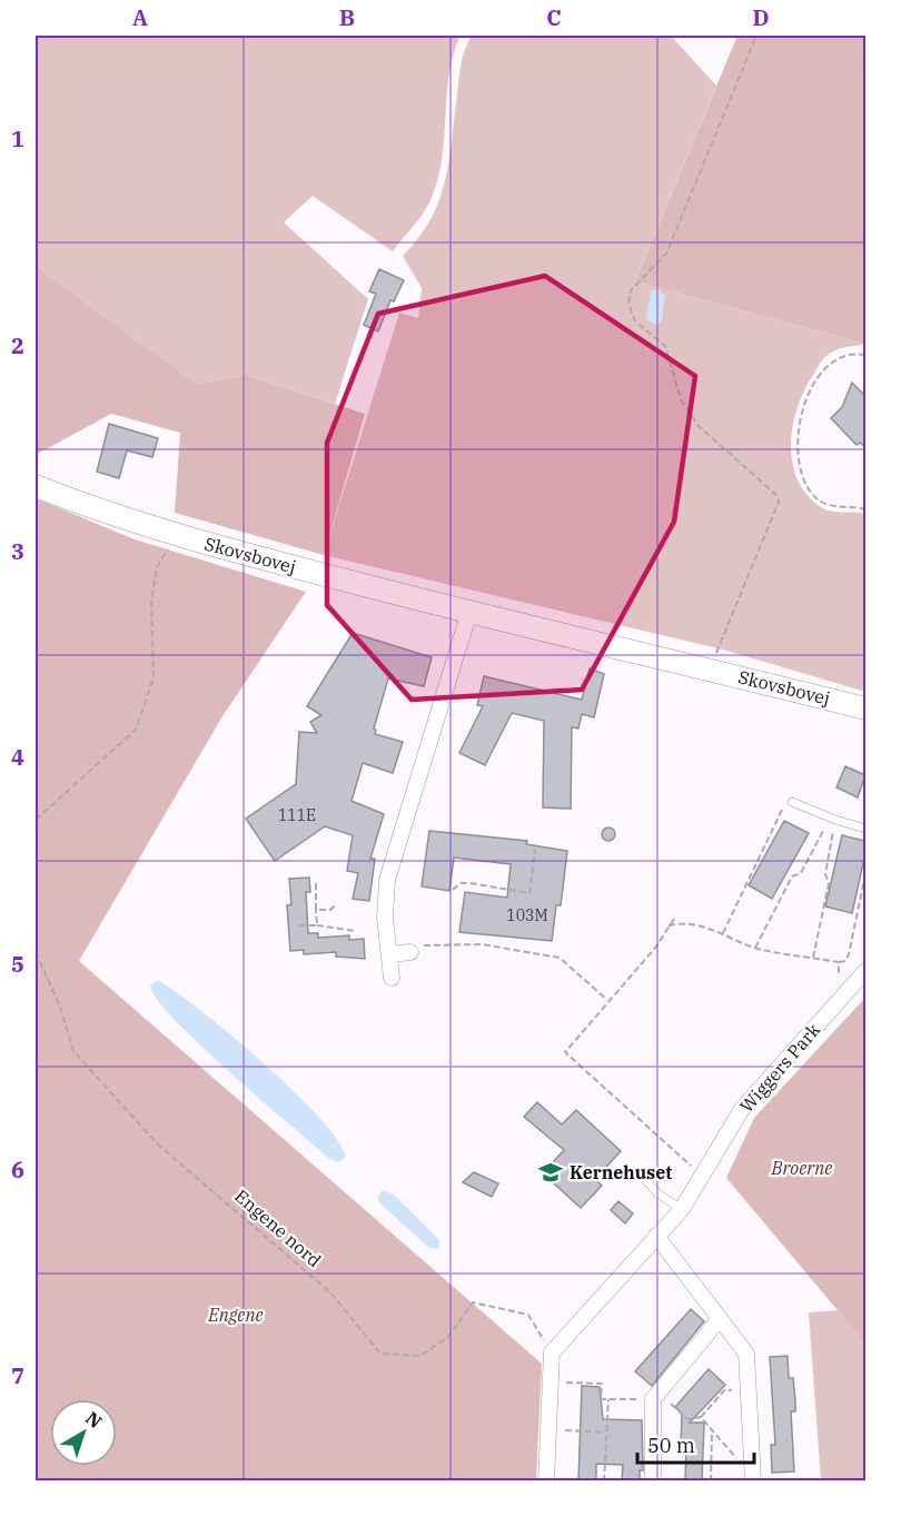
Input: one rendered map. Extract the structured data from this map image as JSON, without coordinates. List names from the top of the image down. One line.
{"streets":{"street":["Skovsbovej","Wiggers Park"],"path":["Engene nord"]},"crossings":[["Wiggers Park","Engene nord"]],"parks":["Broerne","Engene"],"places":{"school or university":["Kernehuset"]},"house_numbers":["111E","103M"],"scale_bar":"50 m","north":"top right","grid":{"columns":["A","B","C","D"],"rows":["1","2","3","4","5","6","7"]}}
